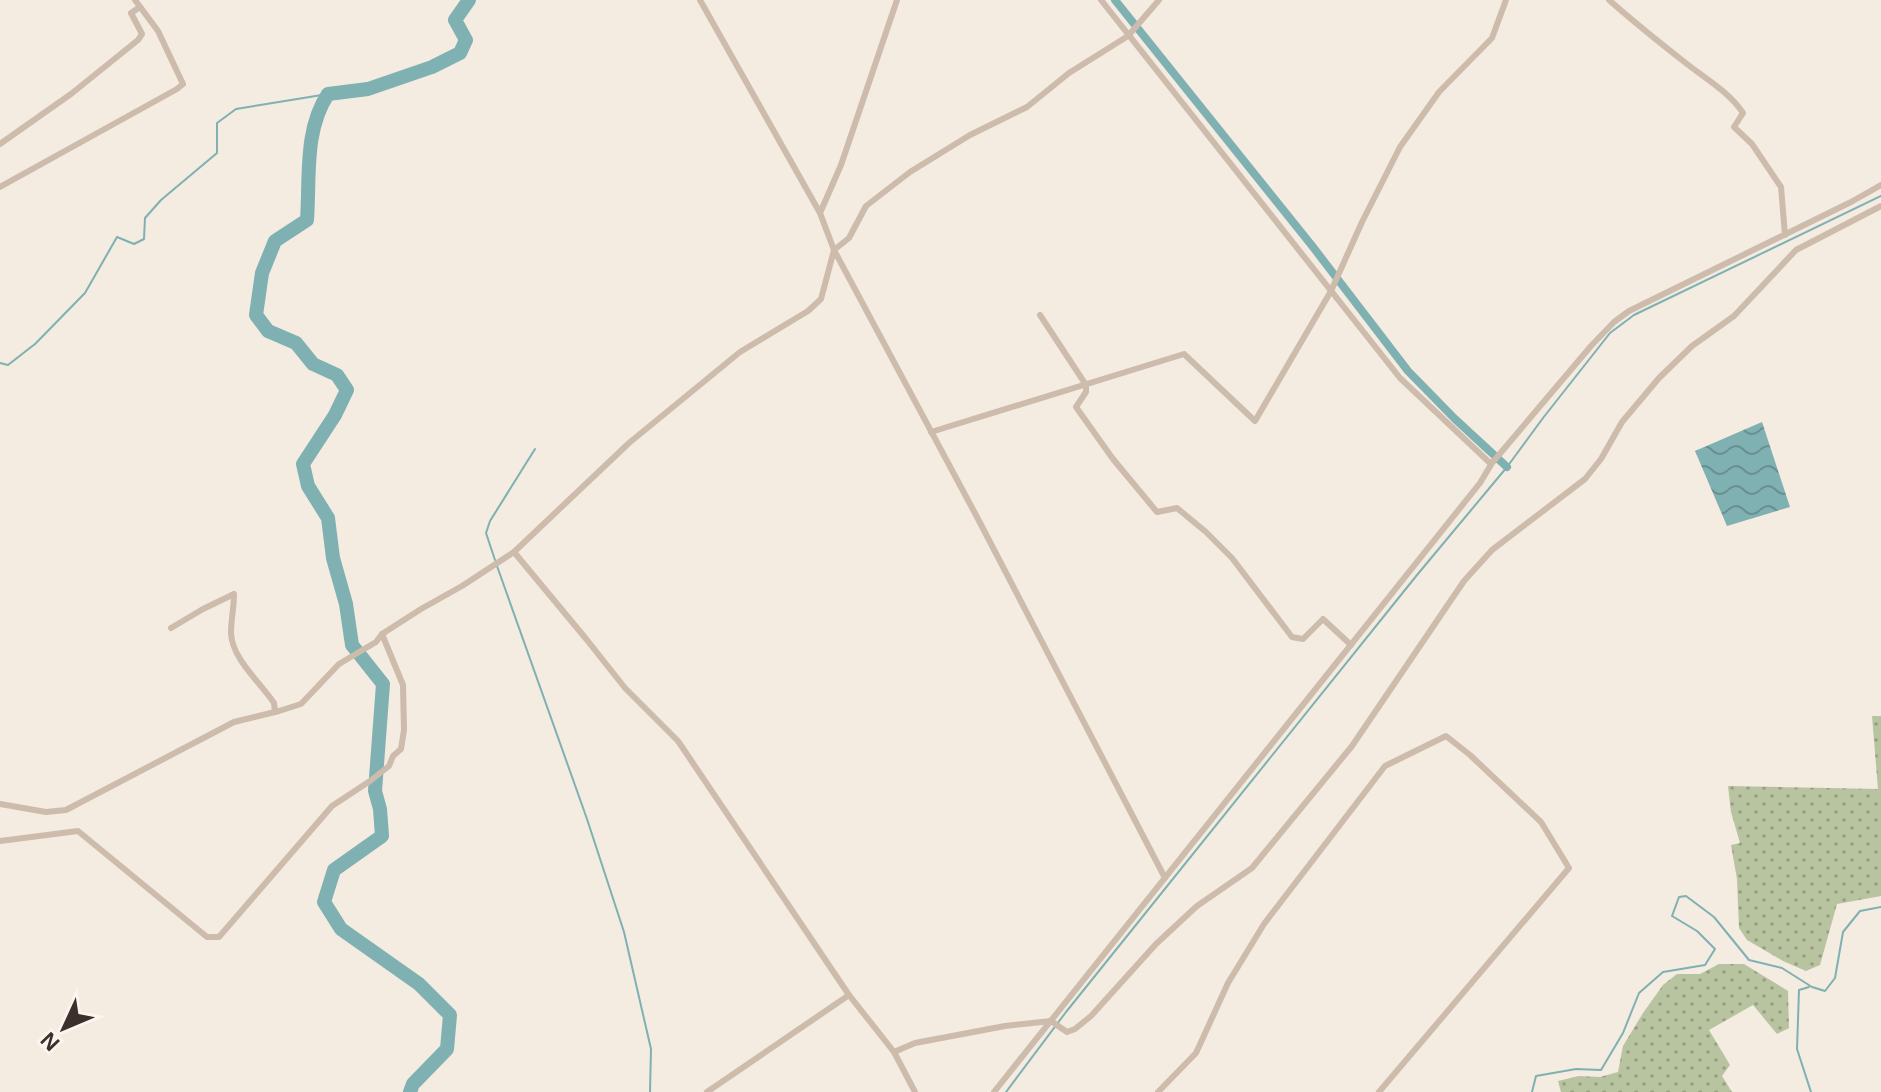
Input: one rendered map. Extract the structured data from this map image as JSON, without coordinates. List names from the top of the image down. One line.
{"north":"bottom left"}
